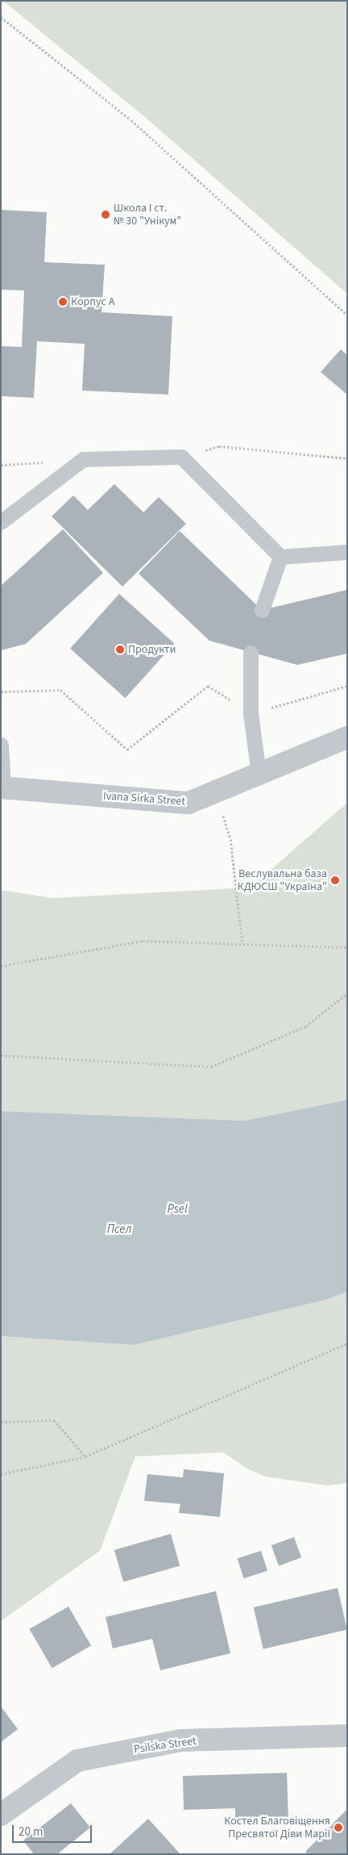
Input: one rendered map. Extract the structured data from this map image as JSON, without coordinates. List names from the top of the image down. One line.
{"streets":{"street":["Ivana Sirka Street","Psilska Street"]},"water":["Psel","Псел"],"places":["Школа І ст. № 30 \"Унікум\"","Корпус А","Продукти","Веслувальна база КДЮСШ \"Україна\"","Костел Благовіщення Пресвятої Діви Марії"],"scale_bar":"20 m"}
